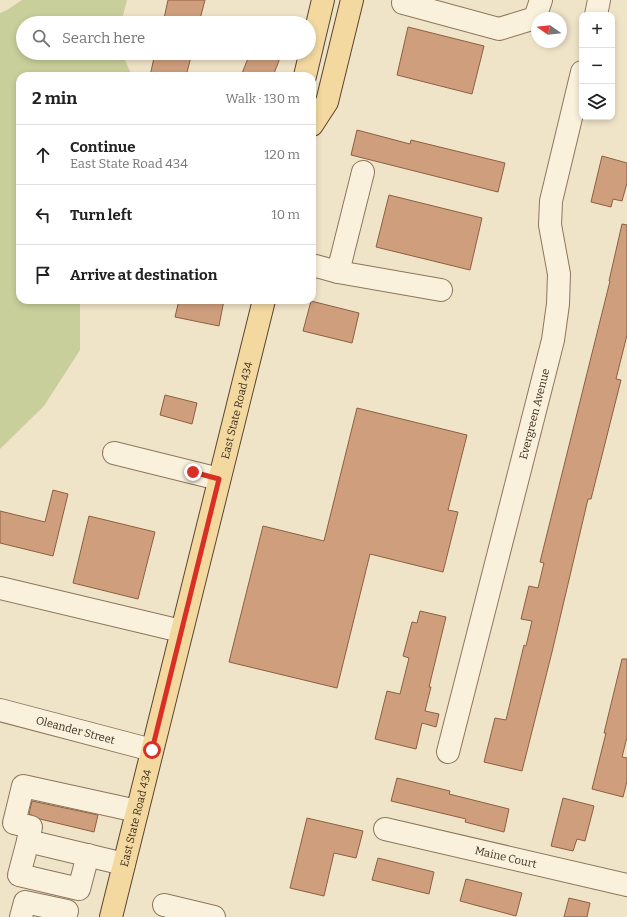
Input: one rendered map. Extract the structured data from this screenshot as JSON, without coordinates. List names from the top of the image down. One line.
{"streets":{"main road":["East State Road 434"],"street":["Evergreen Avenue","Oleander Street","Maine Court"]},"crossings":[["East State Road 434","Oleander Street"]],"north":"left","page":{"map_buttons":["+","−"],"search":"Search here","heading":["2 min","Walk · 130 m"],"list":[["Continue","East State Road 434","120 m"],["Turn left","10 m"],"Arrive at destination"]}}
